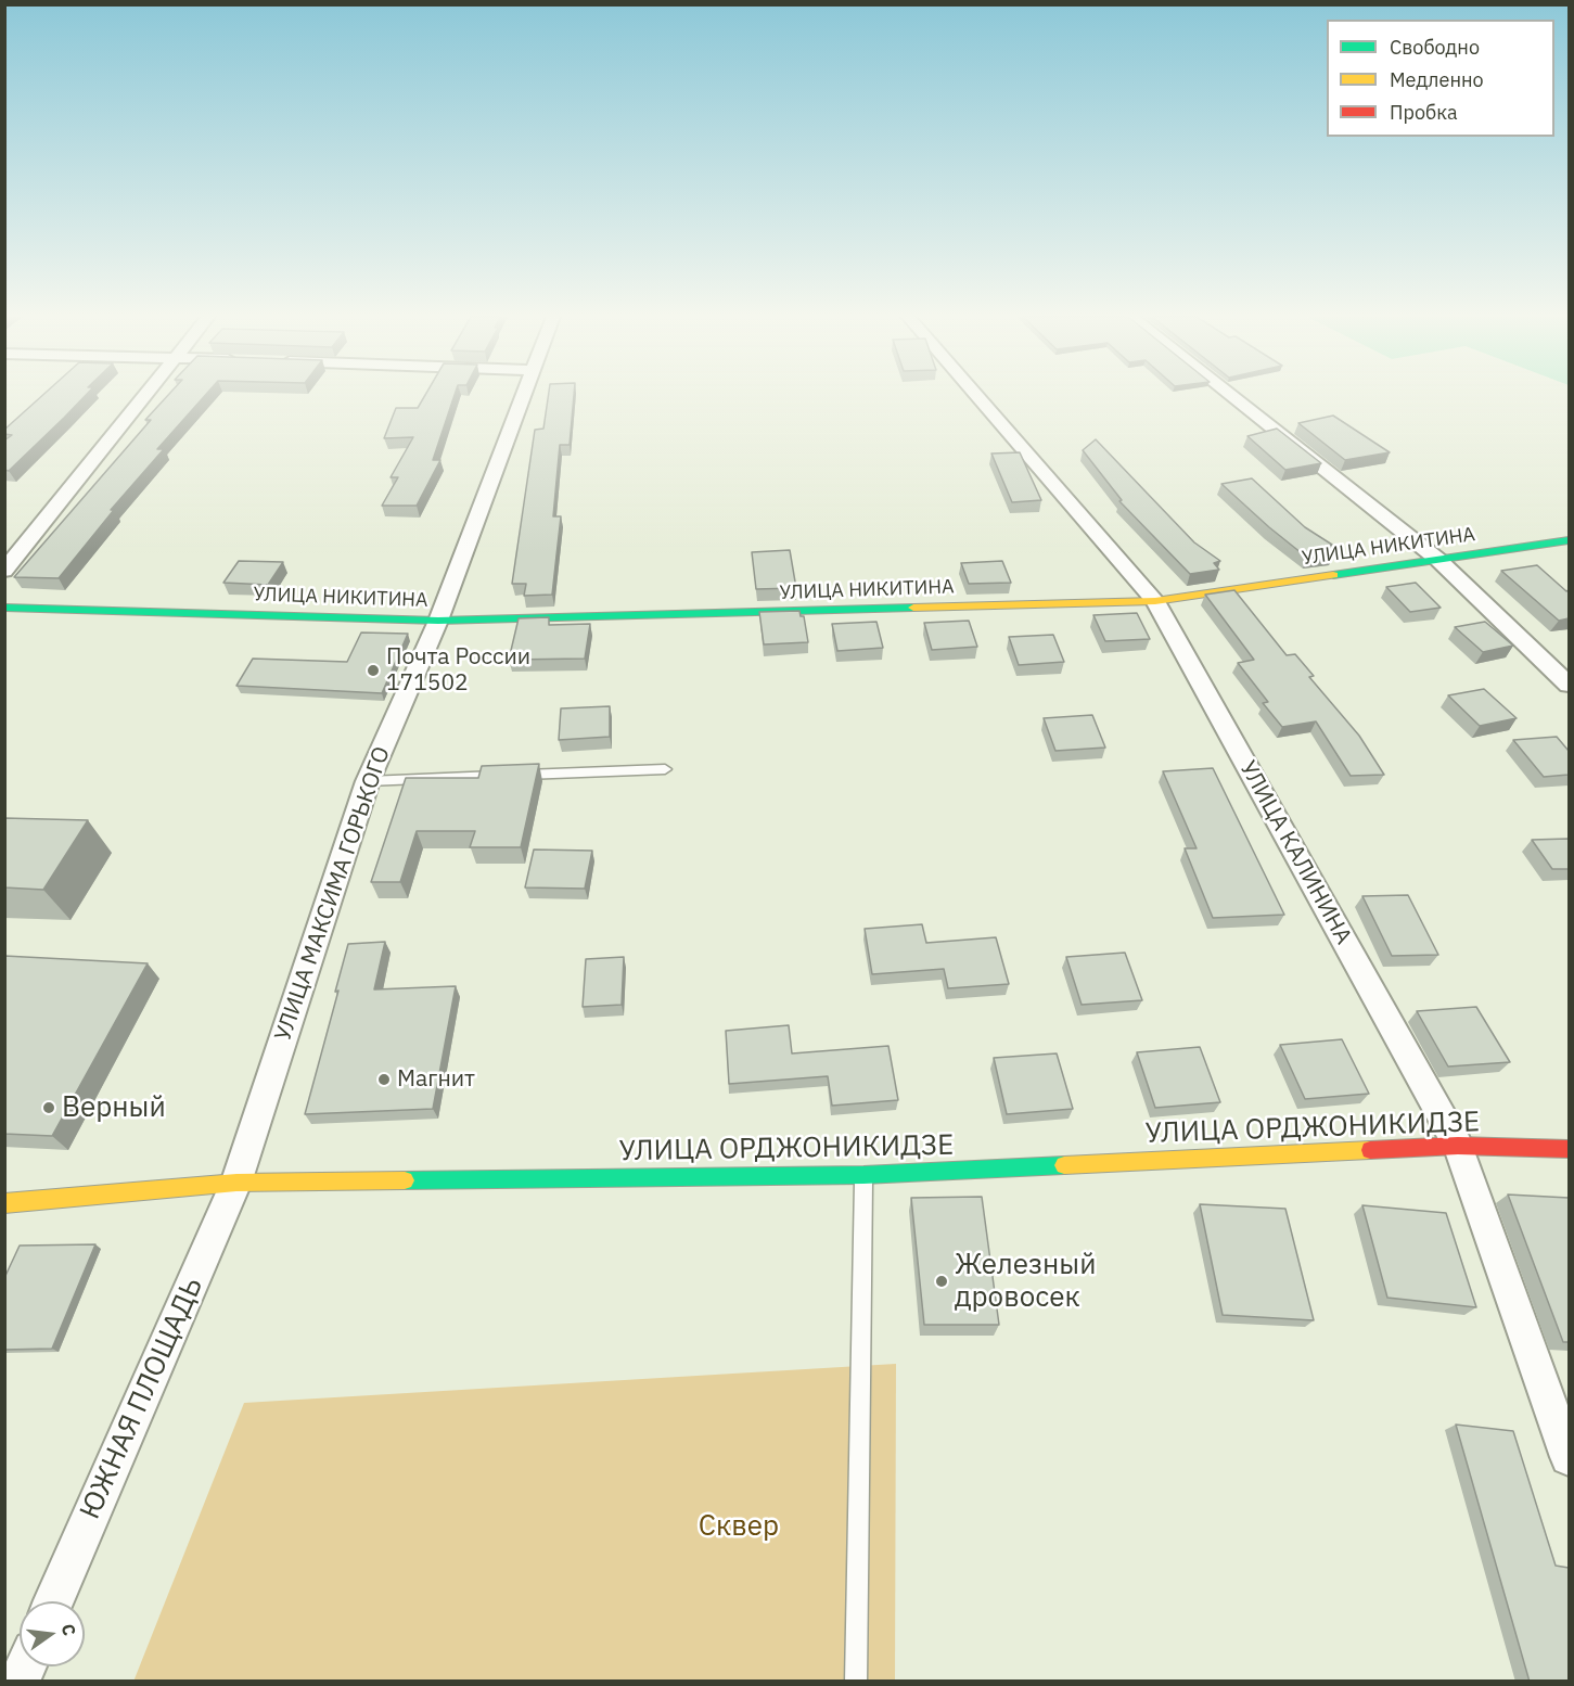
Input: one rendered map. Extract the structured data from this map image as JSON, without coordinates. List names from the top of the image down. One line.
{"streets":{"street":["УЛИЦА НИКИТИНА","УЛИЦА КАЛИНИНА","УЛИЦА МАКСИМА ГОРЬКОГО","УЛИЦА ОРДЖОНИКИДЗЕ","ЮЖНАЯ ПЛОЩАДЬ"]},"crossings":[["УЛИЦА НИКИТИНА","УЛИЦА КАЛИНИНА"],["УЛИЦА НИКИТИНА","УЛИЦА МАКСИМА ГОРЬКОГО"],["УЛИЦА КАЛИНИНА","УЛИЦА ОРДЖОНИКИДЗЕ"],["УЛИЦА МАКСИМА ГОРЬКОГО","УЛИЦА ОРДЖОНИКИДЗЕ"],["УЛИЦА МАКСИМА ГОРЬКОГО","ЮЖНАЯ ПЛОЩАДЬ"],["УЛИЦА ОРДЖОНИКИДЗЕ","ЮЖНАЯ ПЛОЩАДЬ"]],"parks":["Сквер"],"places":["Почта России 171502","Магнит","Верный","Железный дровосек"],"legend":["Свободно","Медленно","Пробка"],"north":"right"}
